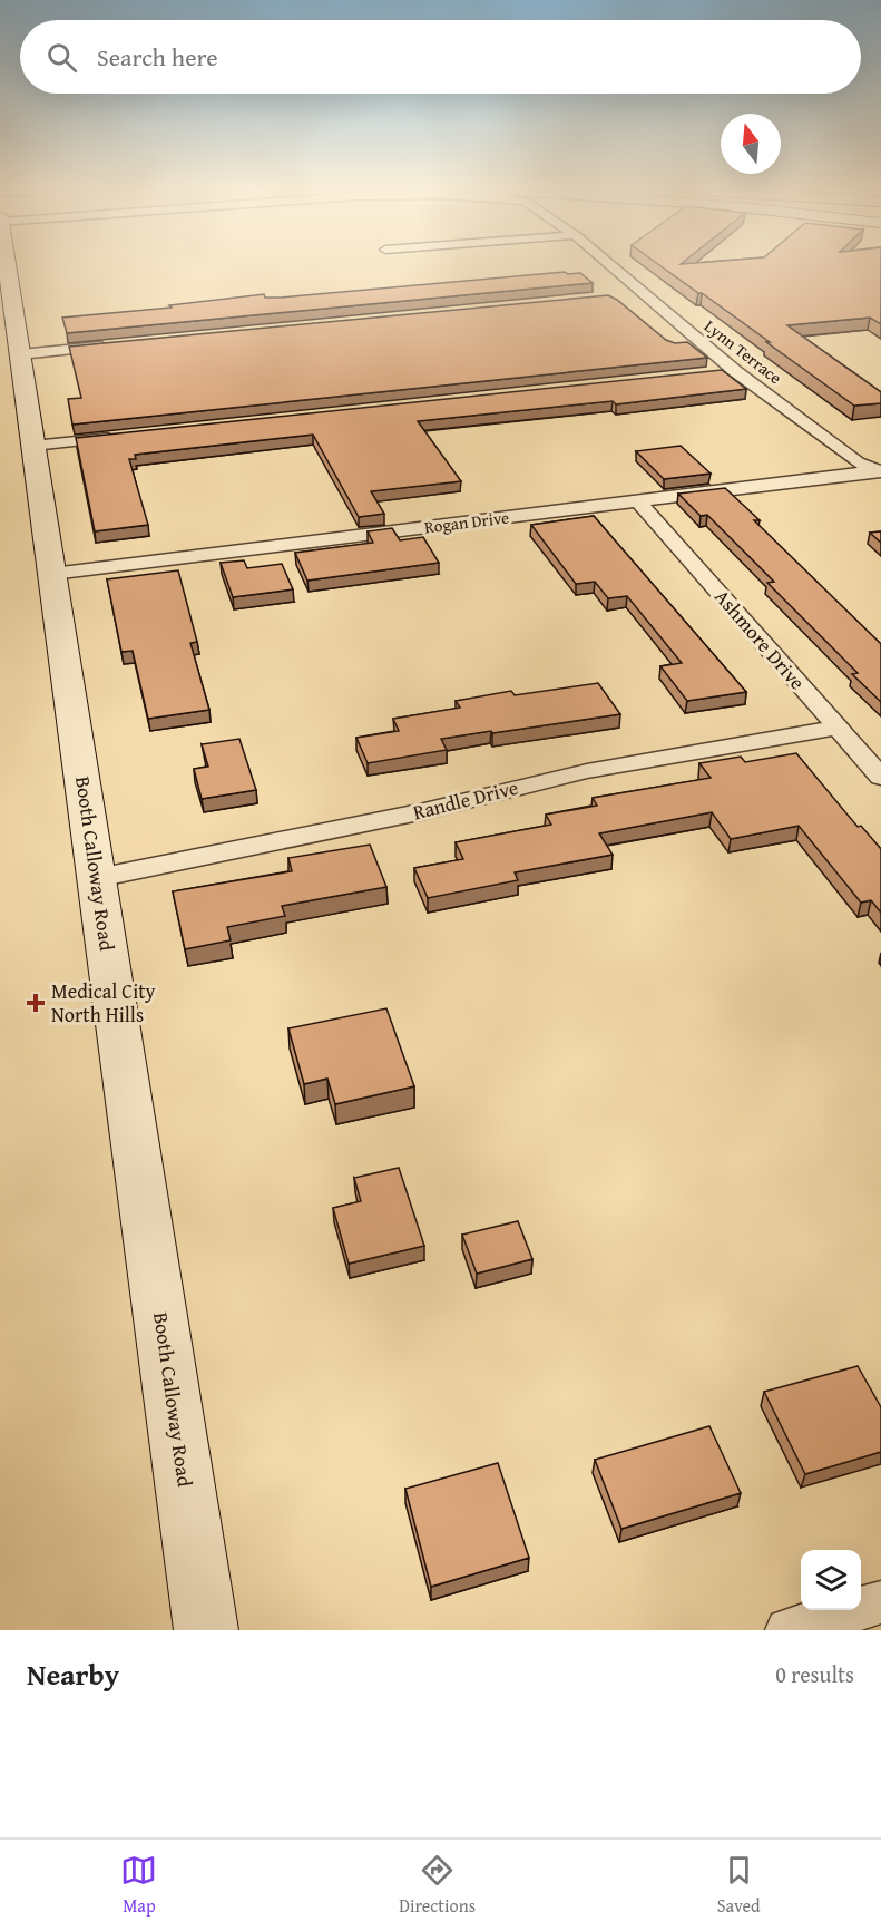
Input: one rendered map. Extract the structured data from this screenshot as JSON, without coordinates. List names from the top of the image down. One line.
{"streets":{"street":["Lynn Terrace","Rogan Drive","Ashmore Drive","Randle Drive","Booth Calloway Road"]},"crossings":[["Lynn Terrace","Rogan Drive"],["Rogan Drive","Ashmore Drive"],["Rogan Drive","Booth Calloway Road"],["Ashmore Drive","Randle Drive"],["Randle Drive","Booth Calloway Road"]],"places":{"health":["Medical City North Hills"]},"north":"top","page":{"search":"Search here","heading":["Nearby","0 results"],"nav":["Map","Directions","Saved"]}}
